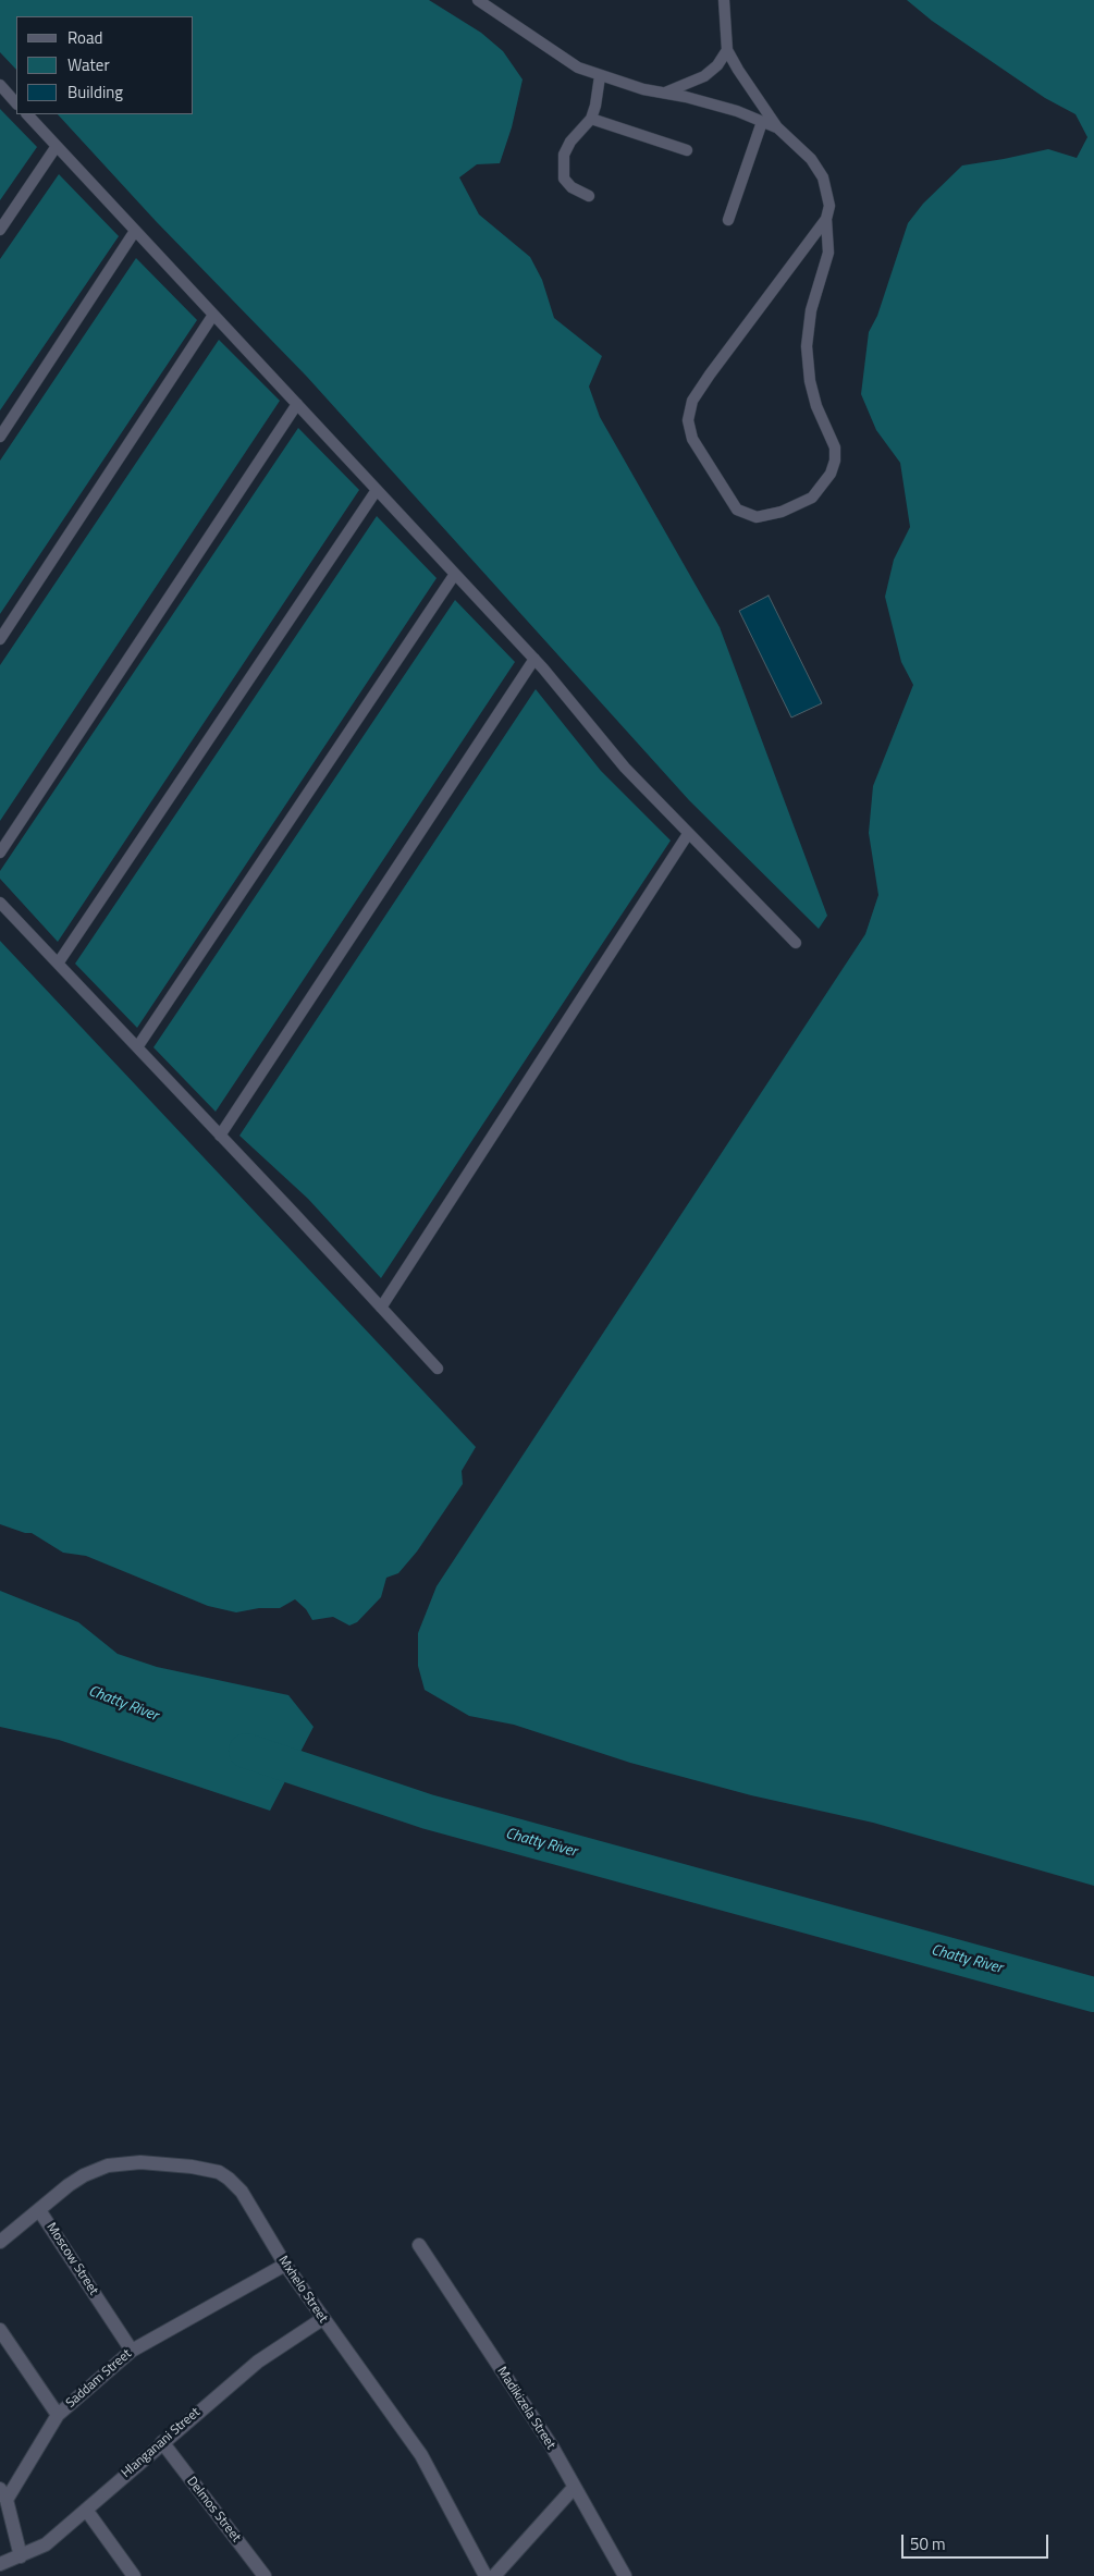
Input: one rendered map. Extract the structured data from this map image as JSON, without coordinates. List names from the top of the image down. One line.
{"streets":{"street":["Moscow Street","Mxhelo Street","Saddam Street","Madikizela Street","Hlanganani Street","Delmos Street"]},"crossings":[["Moscow Street","Mxhelo Street"],["Moscow Street","Saddam Street"],["Mxhelo Street","Saddam Street"],["Mxhelo Street","Hlanganani Street"],["Hlanganani Street","Delmos Street"]],"water":["Chatty River"],"legend":["Road","Water","Building"],"scale_bar":"50 m"}
